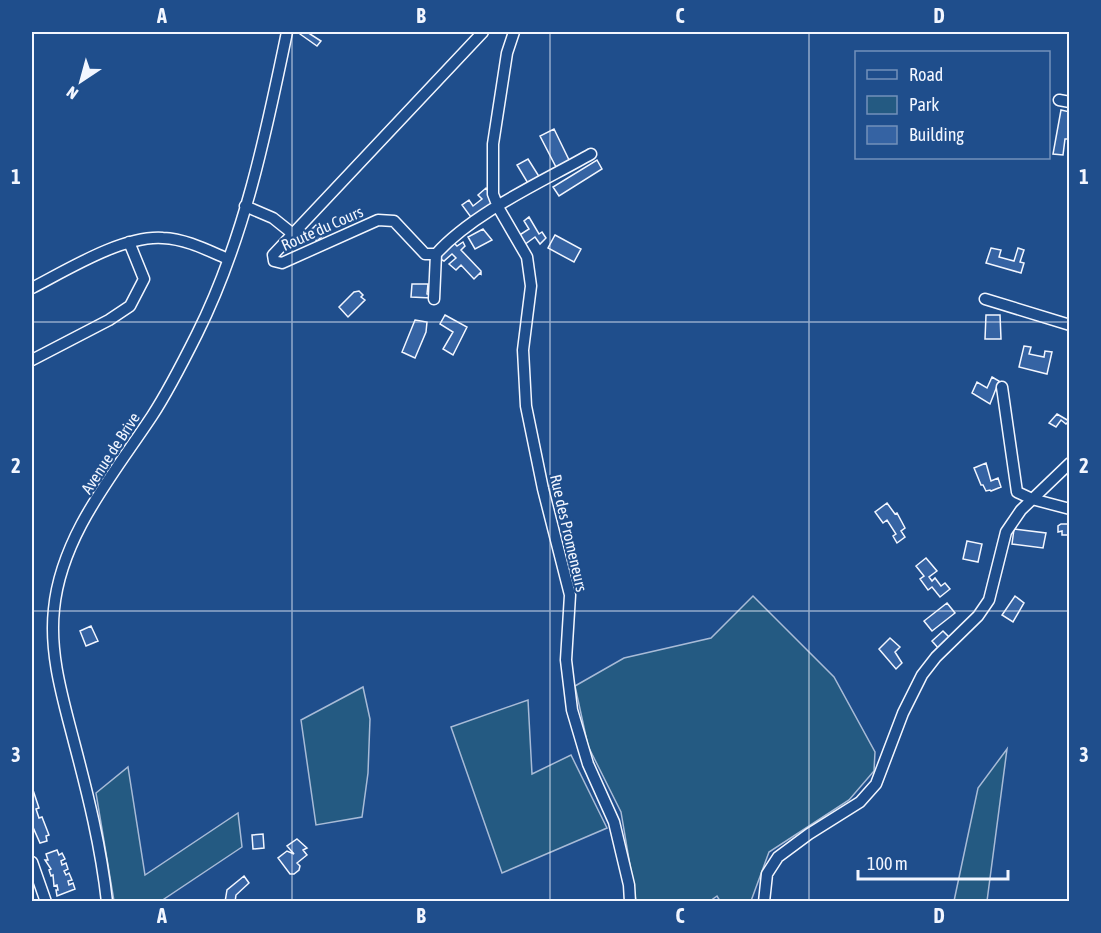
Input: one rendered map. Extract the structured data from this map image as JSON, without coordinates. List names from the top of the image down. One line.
{"streets":{"street":["Route du Cours","Avenue de Brive","Rue des Promeneurs"]},"crossings":[["Route du Cours","Avenue de Brive"]],"legend":["Road","Park","Building"],"scale_bar":"100 m","north":"bottom left","grid":{"columns":["A","B","C","D"],"rows":["1","2","3"]}}
